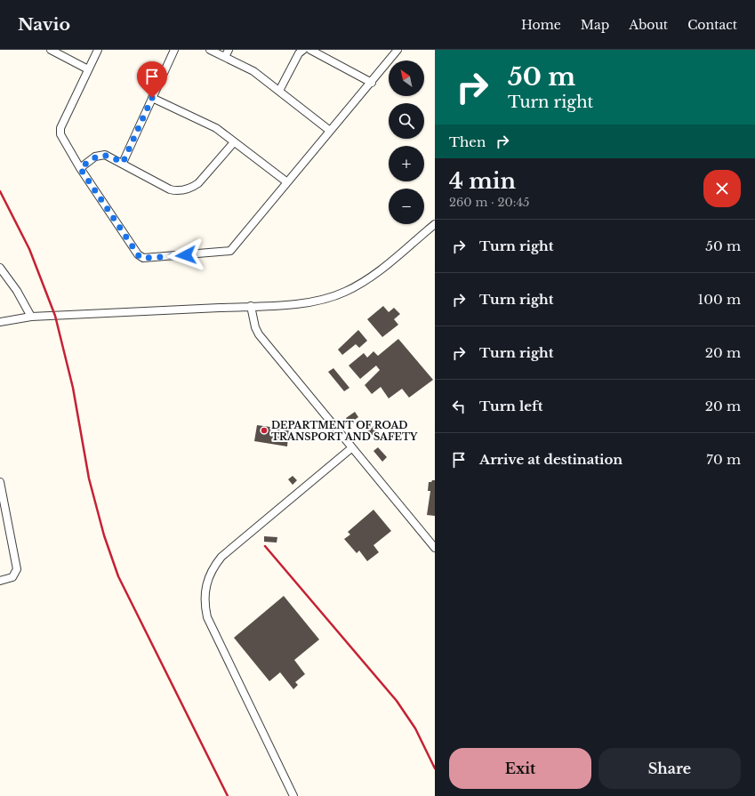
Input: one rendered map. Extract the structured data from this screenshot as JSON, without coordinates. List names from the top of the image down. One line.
{"places":["DEPARTMENT OF ROAD TRANSPORT AND SAFETY"],"north":"top left","page":{"header":"Navio","nav":["Home","Map","About","Contact"],"turn":["50 m","Turn right"],"map_buttons":["+","−"],"then":"Then","heading":["4 min","260 m · 20:45"],"list":[{"name":"Turn right","value":"50 m"},{"name":"Turn right","value":"100 m"},{"name":"Turn right","value":"20 m"},{"name":"Turn left","value":"20 m"},{"name":"Arrive at destination","value":"70 m"}],"buttons":["Exit","Share"]}}
